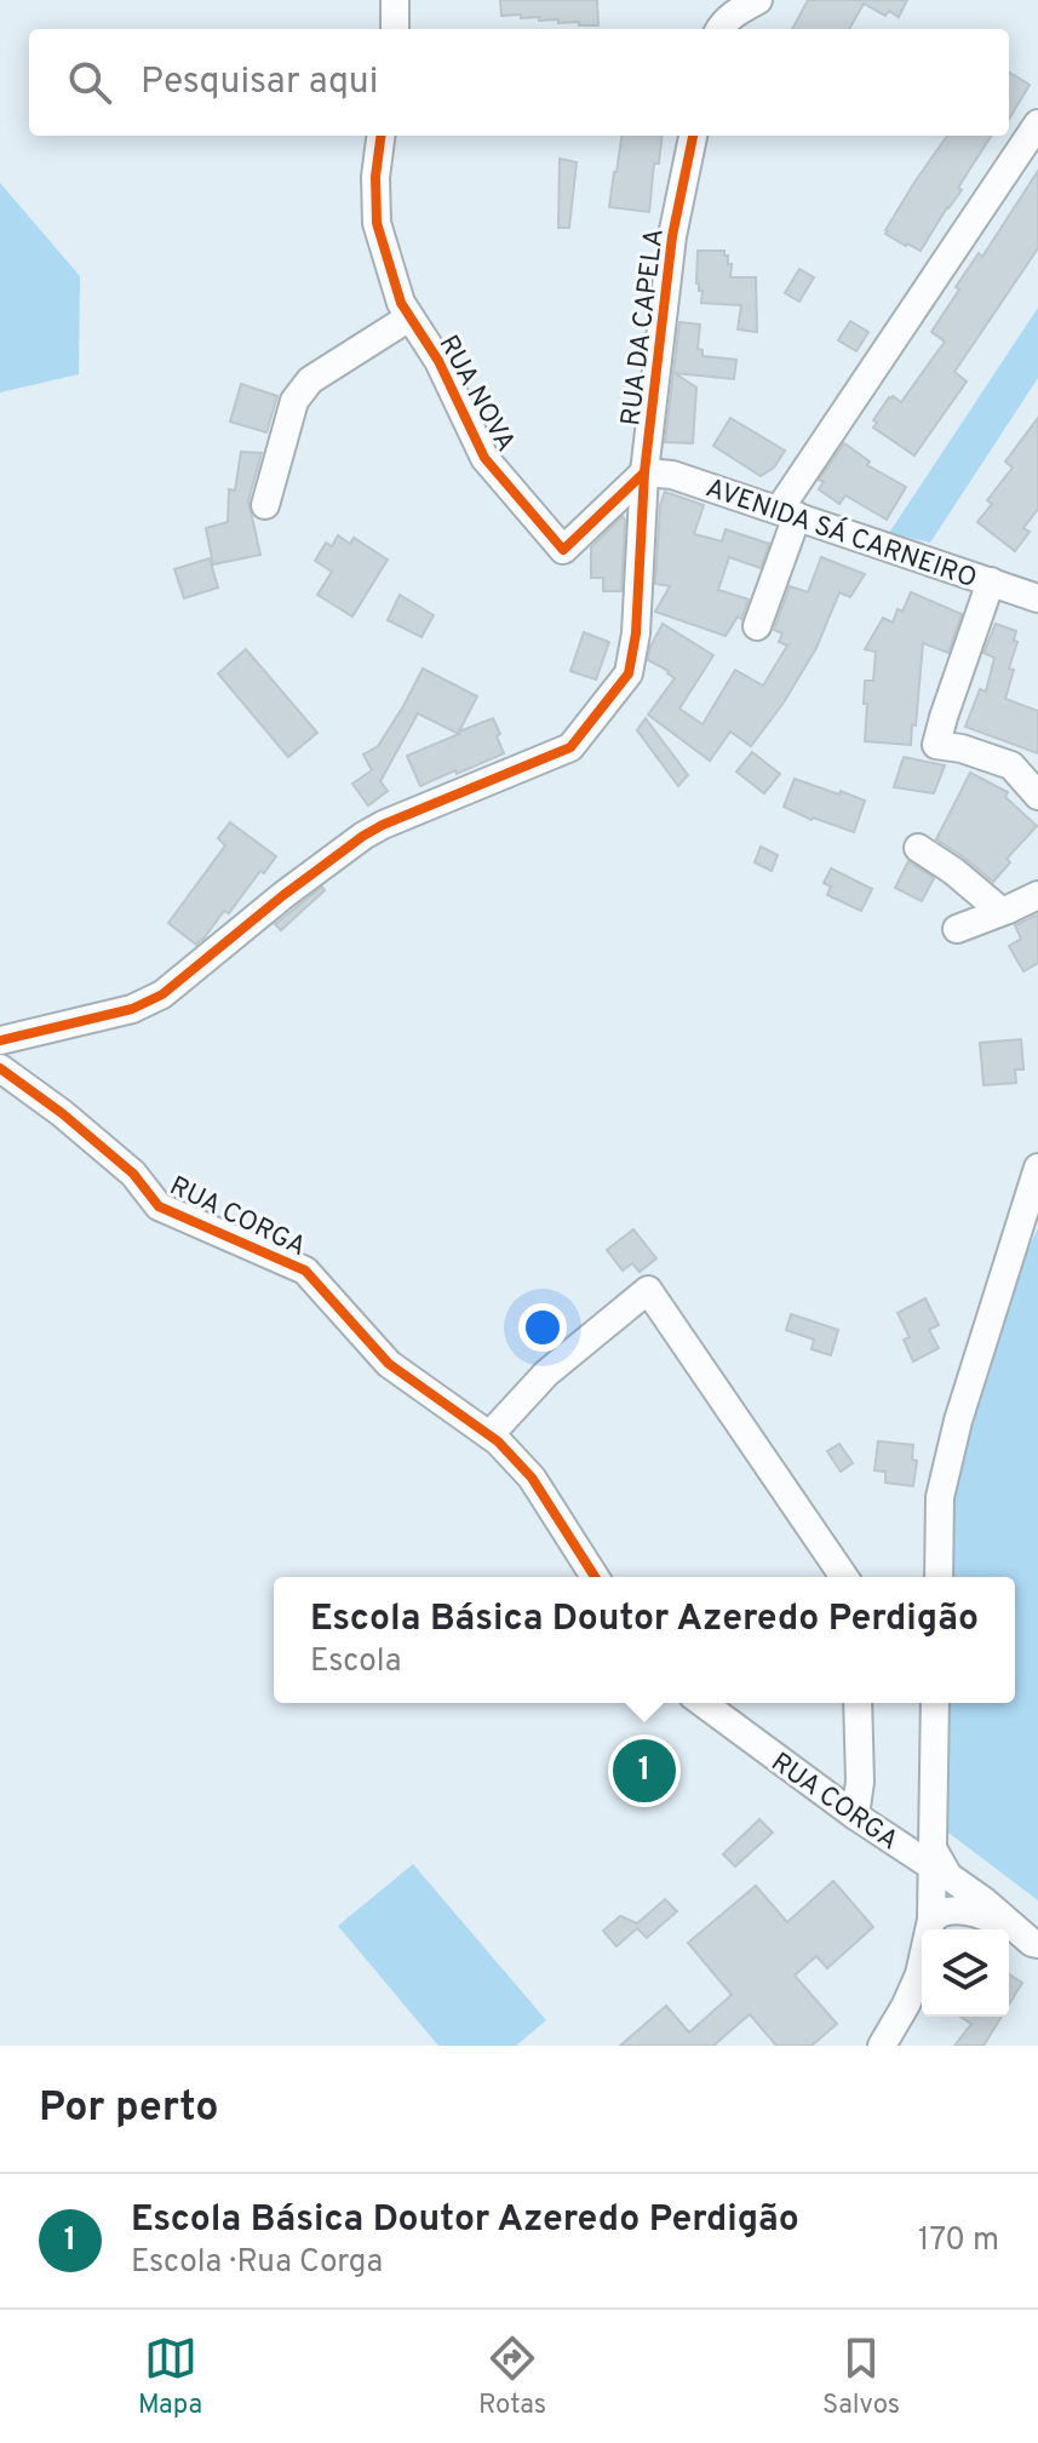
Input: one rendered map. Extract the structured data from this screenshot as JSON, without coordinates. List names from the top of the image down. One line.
{"streets":{"street":["RUA DA CAPELA","RUA NOVA","AVENIDA SÁ CARNEIRO","RUA CORGA"]},"crossings":[["RUA DA CAPELA","RUA NOVA"],["RUA DA CAPELA","AVENIDA SÁ CARNEIRO"],["RUA NOVA","AVENIDA SÁ CARNEIRO"]],"page":{"search":"Pesquisar aqui","popup":["Escola Básica Doutor Azeredo Perdigão","Escola"],"pins":"1","heading":"Por perto","list":[{"mark":"1","name":"Escola Básica Doutor Azeredo Perdigão","note":"Escola · Rua Corga","value":"170 m"}],"nav":["Mapa","Rotas","Salvos"]}}
